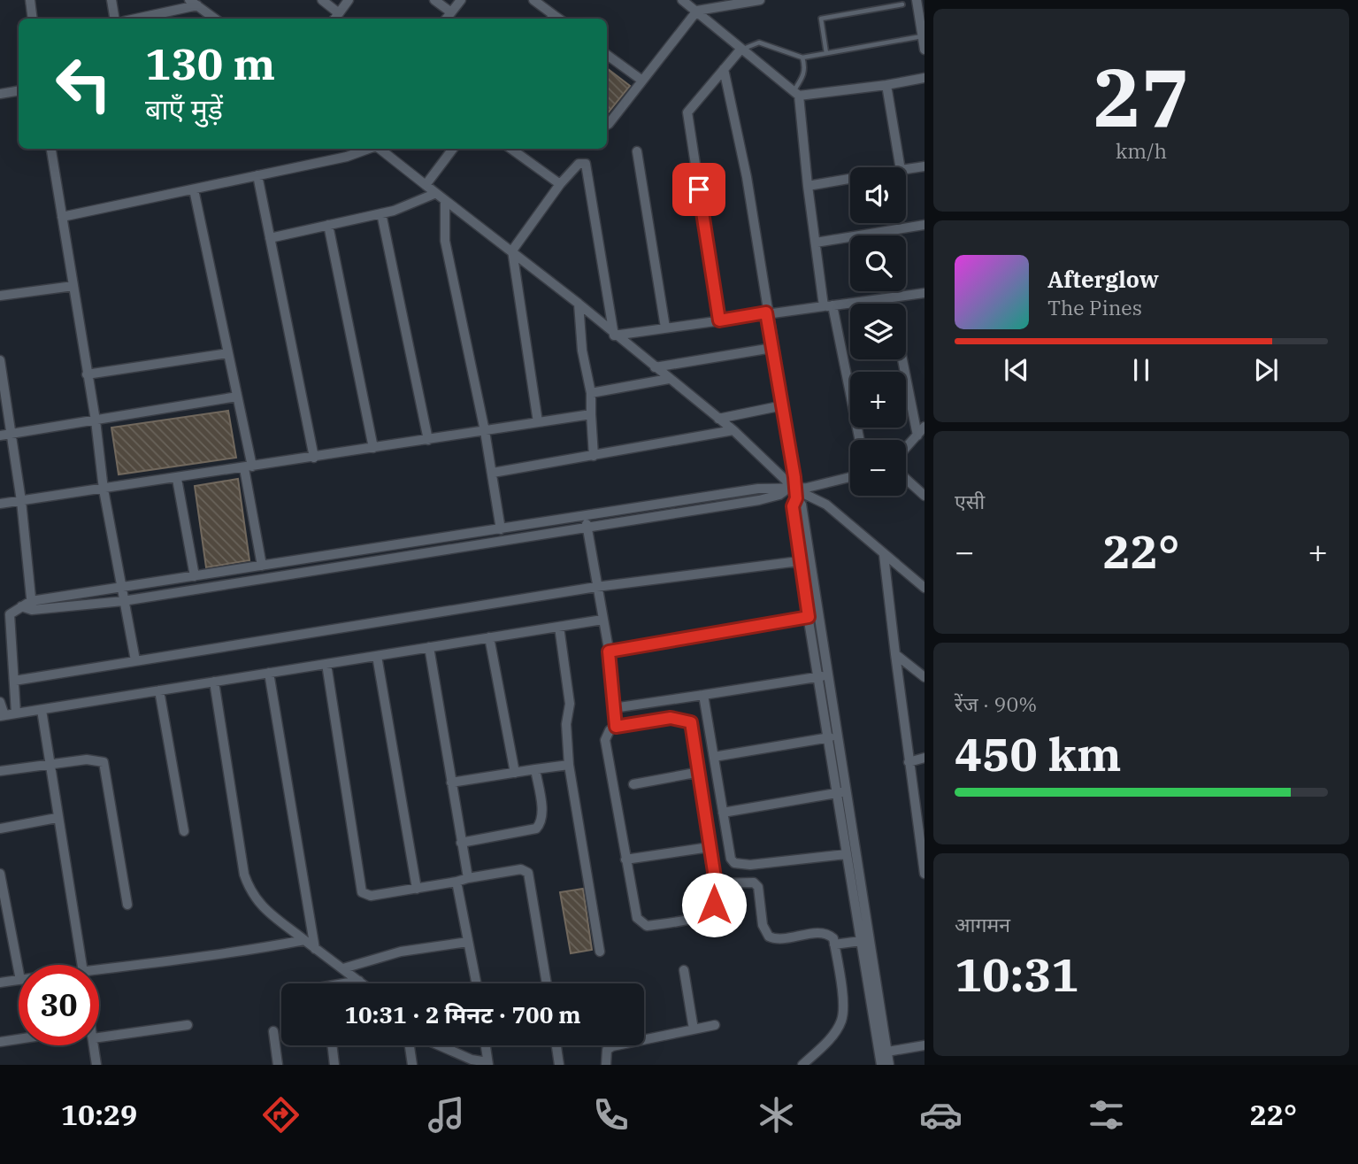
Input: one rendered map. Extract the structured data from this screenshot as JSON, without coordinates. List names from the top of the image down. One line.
{"page":{"tile":[["27","km/h"],"एसी",["रेंज · 90%","450 km"],["आगमन","10:31"]],"turn":["130 m","बाएँ मुड़ें"],"map_buttons":["+","−"],"song":["Afterglow","The Pines"],"heat":["−","22°","+"],"limit":"30","trip":"10:31 · 2 मिनट · 700 m","tabs":["10:29","22°"]}}
